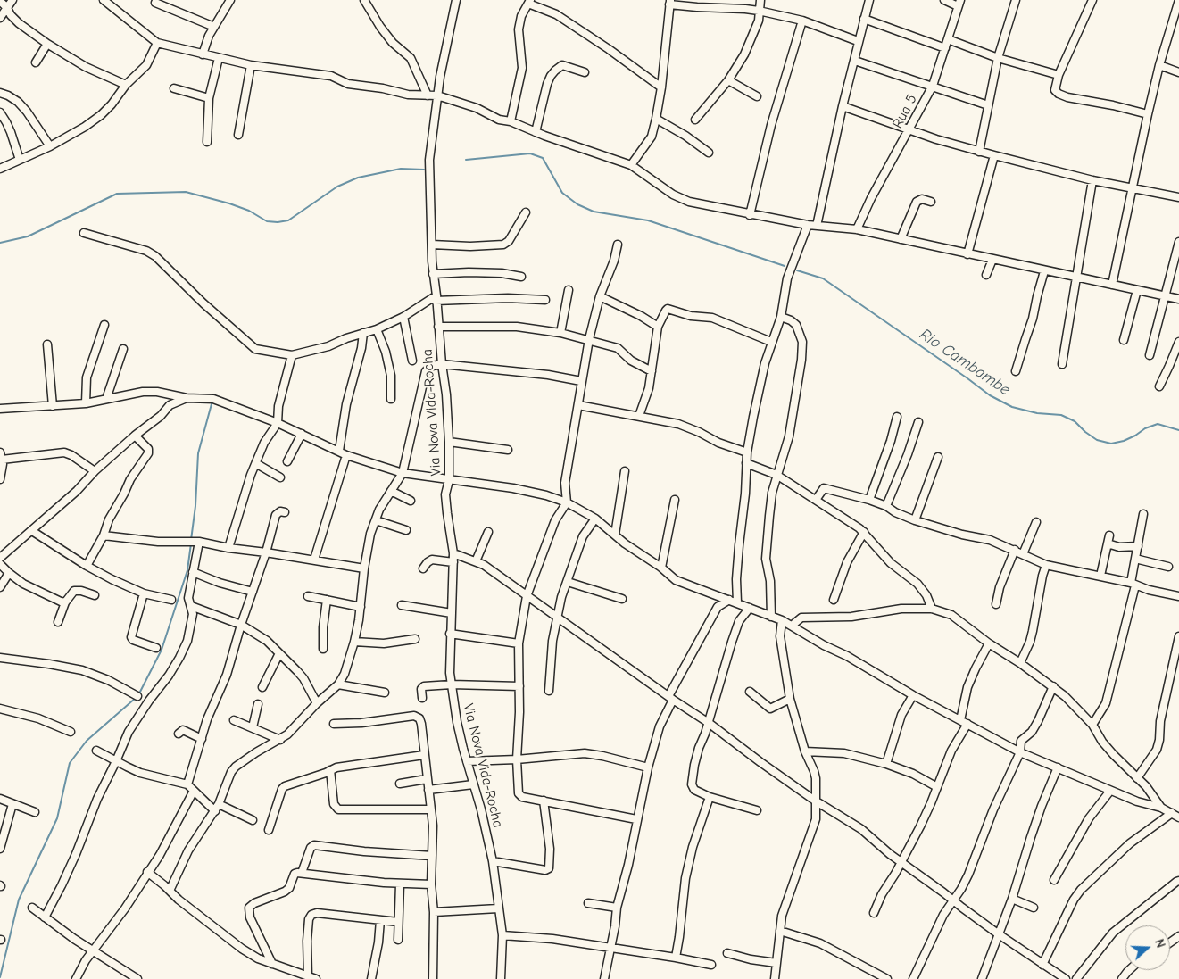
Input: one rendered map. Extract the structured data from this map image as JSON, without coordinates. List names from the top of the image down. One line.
{"streets":{"street":["Rua 5","Via Nova Vida-Rocha"]},"water":["Rio Cambambe"],"north":"right"}
